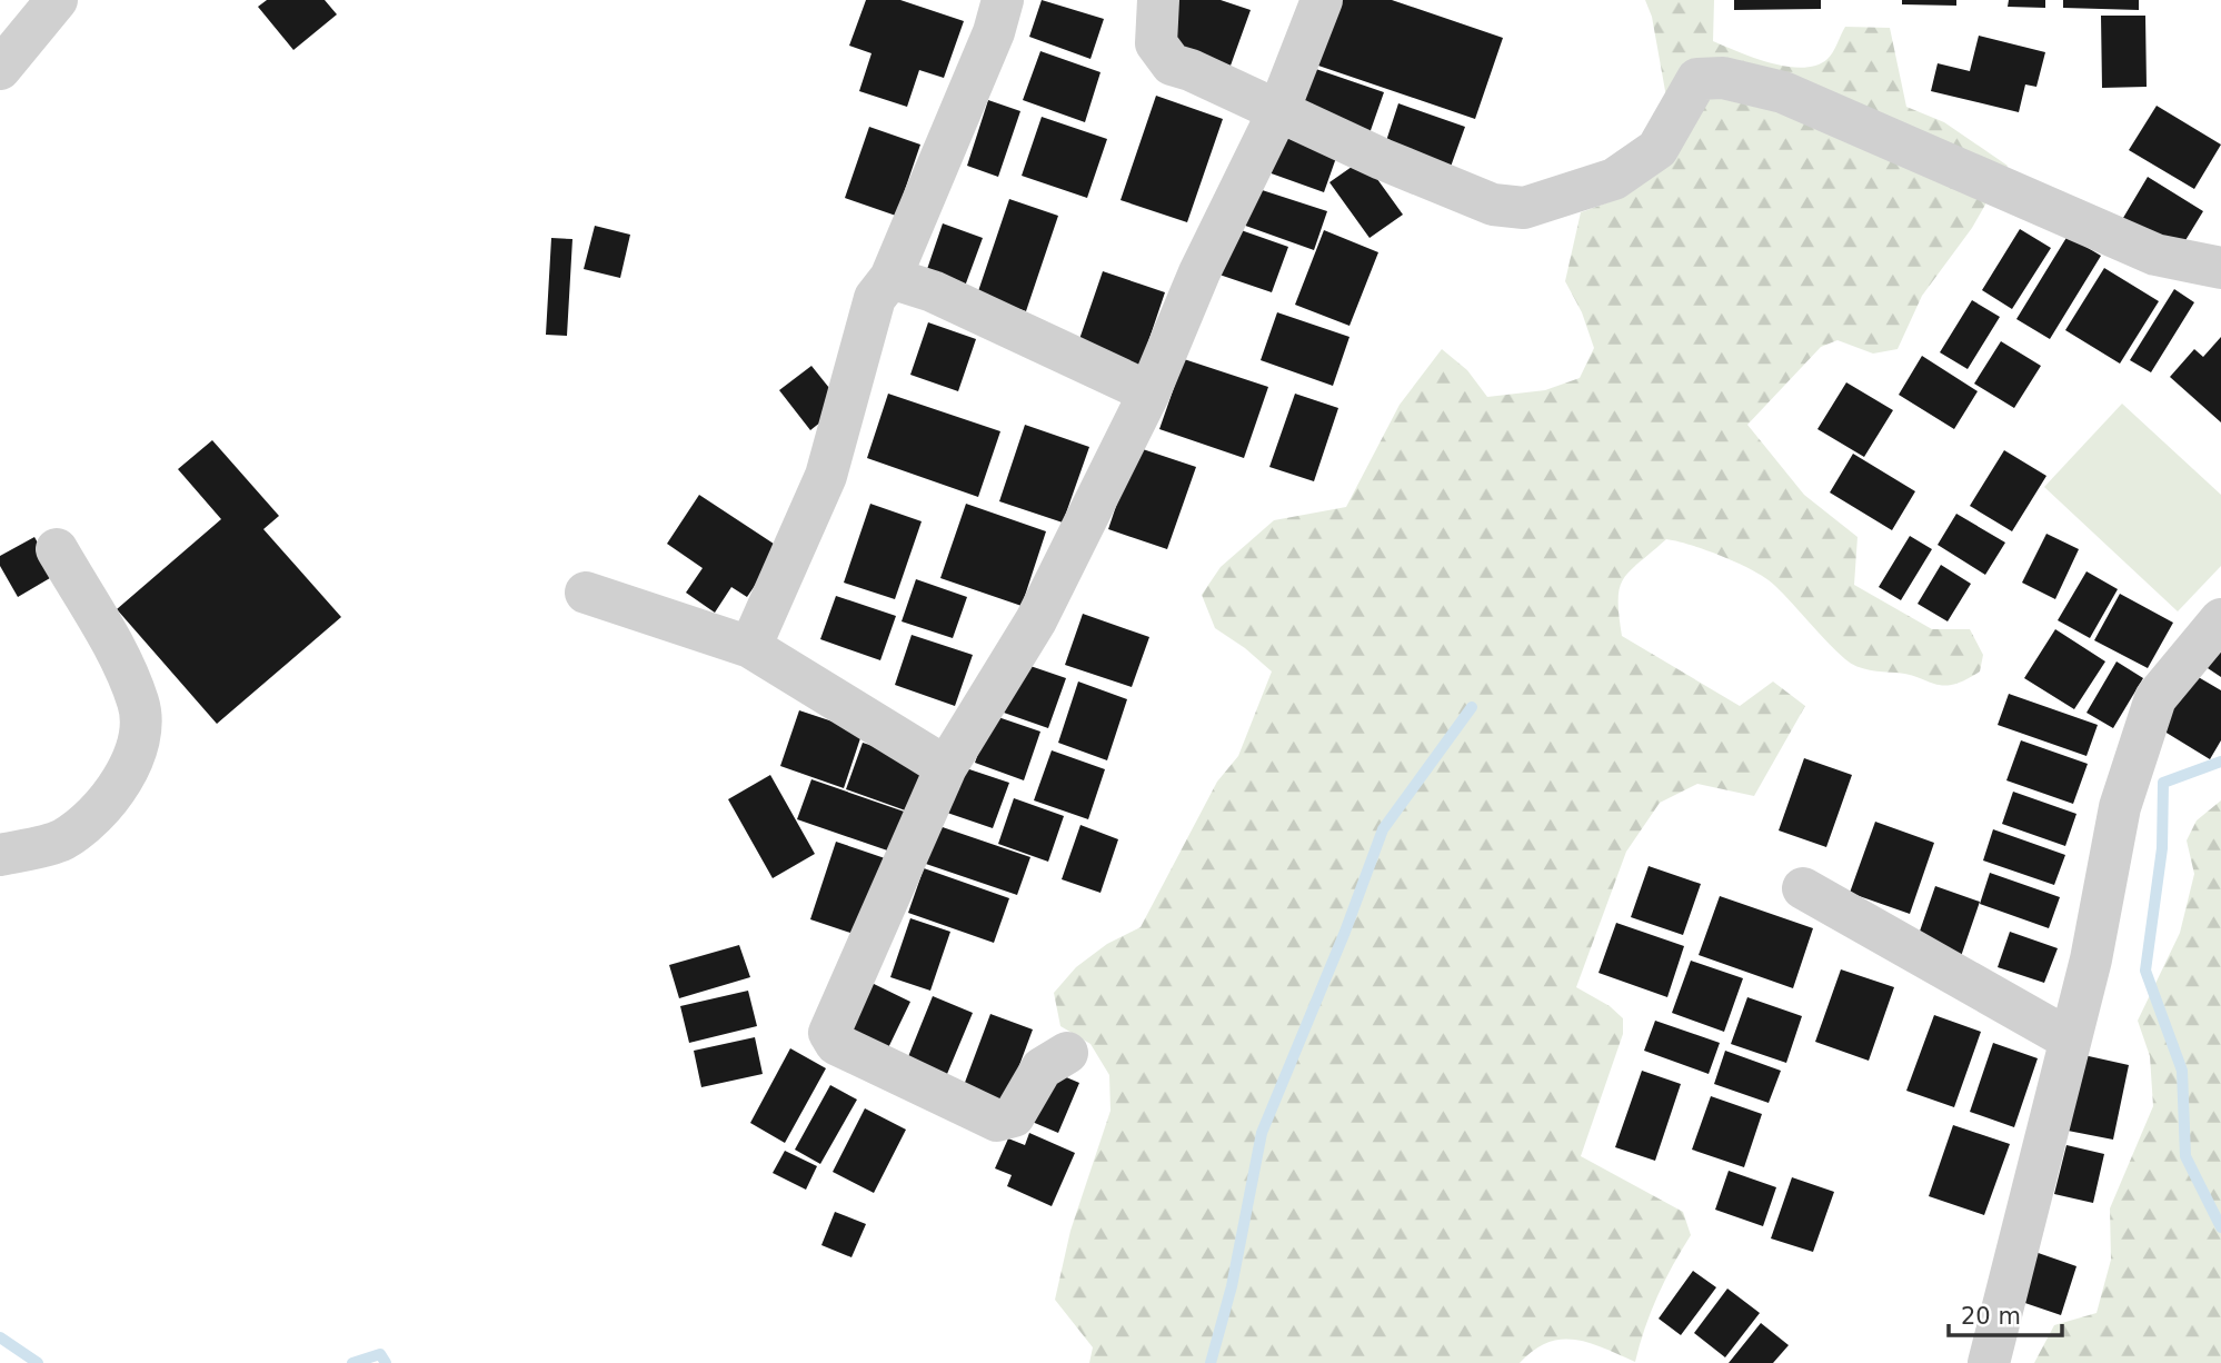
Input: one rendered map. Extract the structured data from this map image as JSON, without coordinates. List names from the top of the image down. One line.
{"scale_bar":"20 m"}
